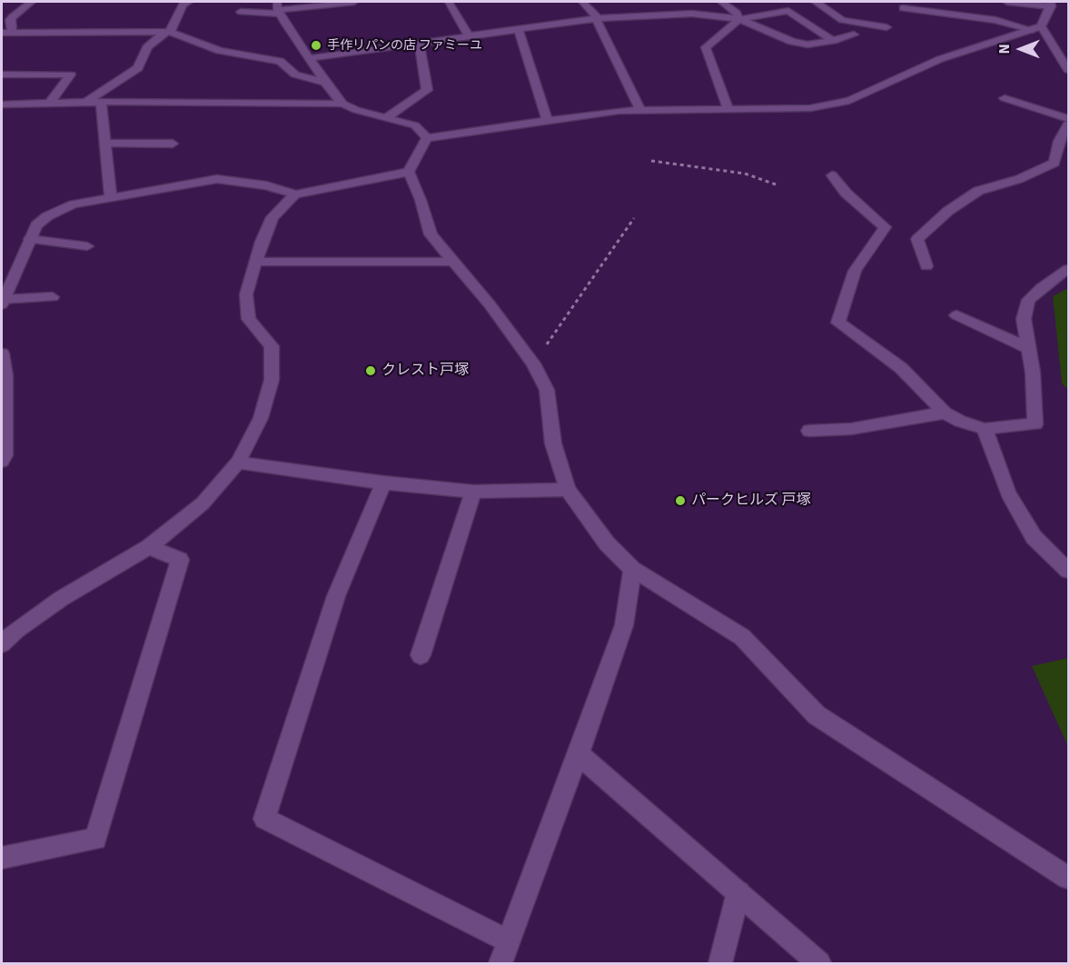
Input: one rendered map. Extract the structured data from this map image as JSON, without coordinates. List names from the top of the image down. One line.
{"places":["手作リパンの店 ファミーユ","クレスト戸塚","パークヒルズ 戸塚"],"north":"left"}
